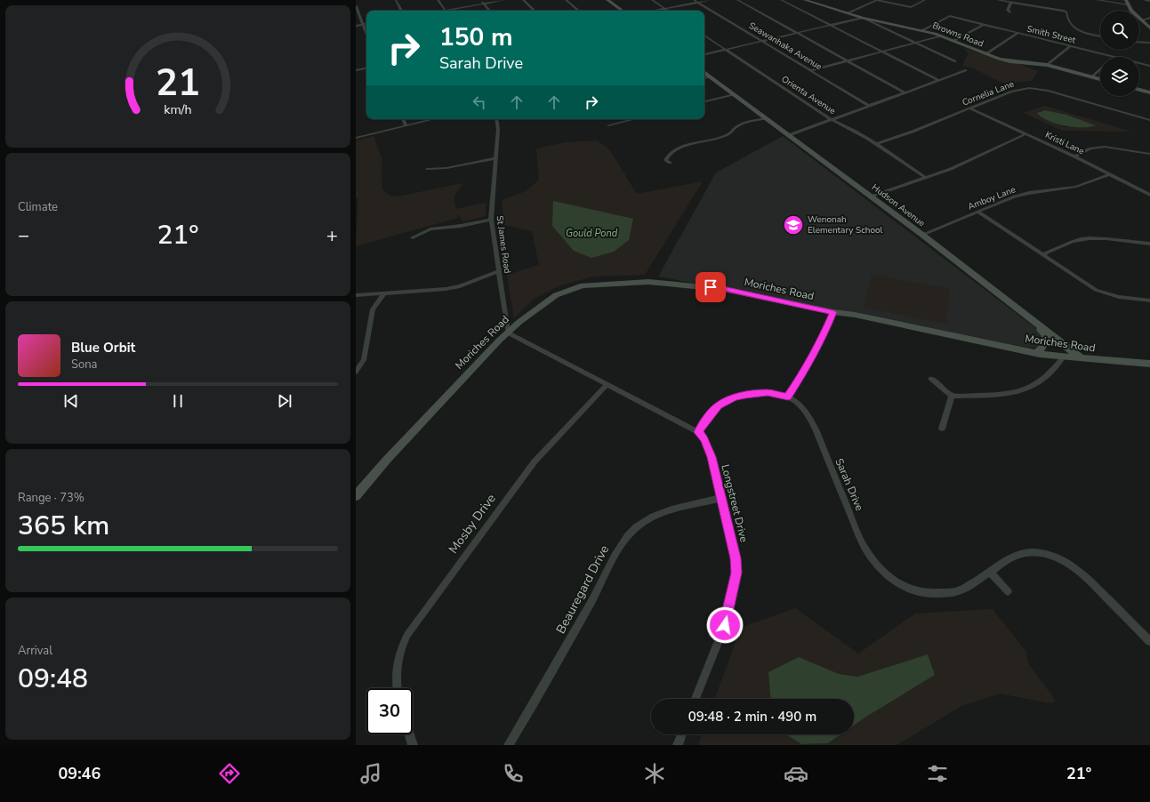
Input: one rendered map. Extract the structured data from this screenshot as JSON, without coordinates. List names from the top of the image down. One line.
{"streets":{"street":["Browns Road","Smith Street","Seawanhaka Avenue","Cornelia Lane","Orienta Avenue","Kristi Lane","Amboy Lane","Hudson Avenue","St James Road","Moriches Road","Sarah Drive","Longstreet Drive","Mosby Drive","Beauregard Drive"]},"crossings":[["Browns Road","Smith Street"],["Cornelia Lane","Orienta Avenue"],["Cornelia Lane","Kristi Lane"],["Kristi Lane","Amboy Lane"],["Amboy Lane","Hudson Avenue"],["Hudson Avenue","Moriches Road"],["St James Road","Moriches Road"],["St James Road","Longstreet Drive"],["Moriches Road","Longstreet Drive"],["Sarah Drive","Longstreet Drive"],["Longstreet Drive","Mosby Drive"],["Longstreet Drive","Beauregard Drive"]],"water":["Gould Pond"],"places":{"school or university":["Wenonah Elementary School"]},"page":{"turn":["150 m","Sarah Drive"],"tile":["Climate",["Range · 73%","365 km"],["Arrival","09:48"]],"heat":["−","21°","+"],"song":["Blue Orbit","Sona"],"limit":"30","trip":"09:48 · 2 min · 490 m","tabs":["09:46","21°"],"gauge":["21","km/h"]}}
